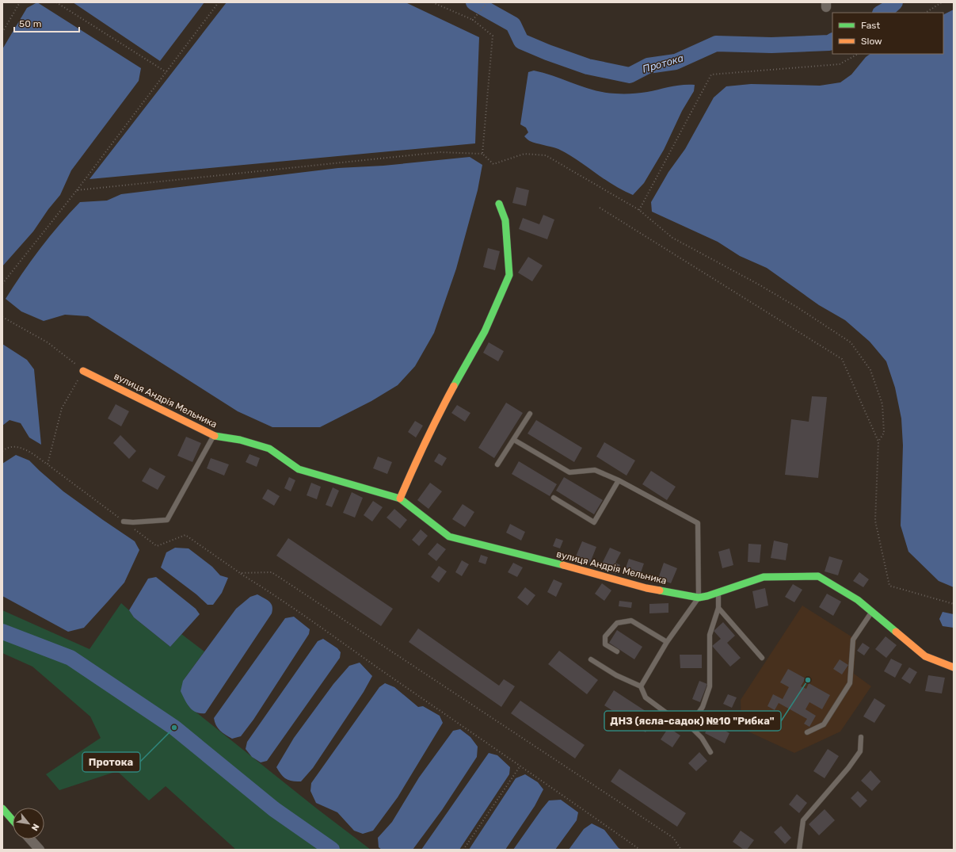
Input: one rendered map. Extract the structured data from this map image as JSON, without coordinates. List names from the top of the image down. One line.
{"streets":{"street":["вулиця Андрія Мельника"]},"water":["Протока"],"places":["ДНЗ (ясла-садок) №10 \"Рибка\"","Протока"],"legend":["Fast","Slow"],"scale_bar":"50 m","north":"bottom right"}
